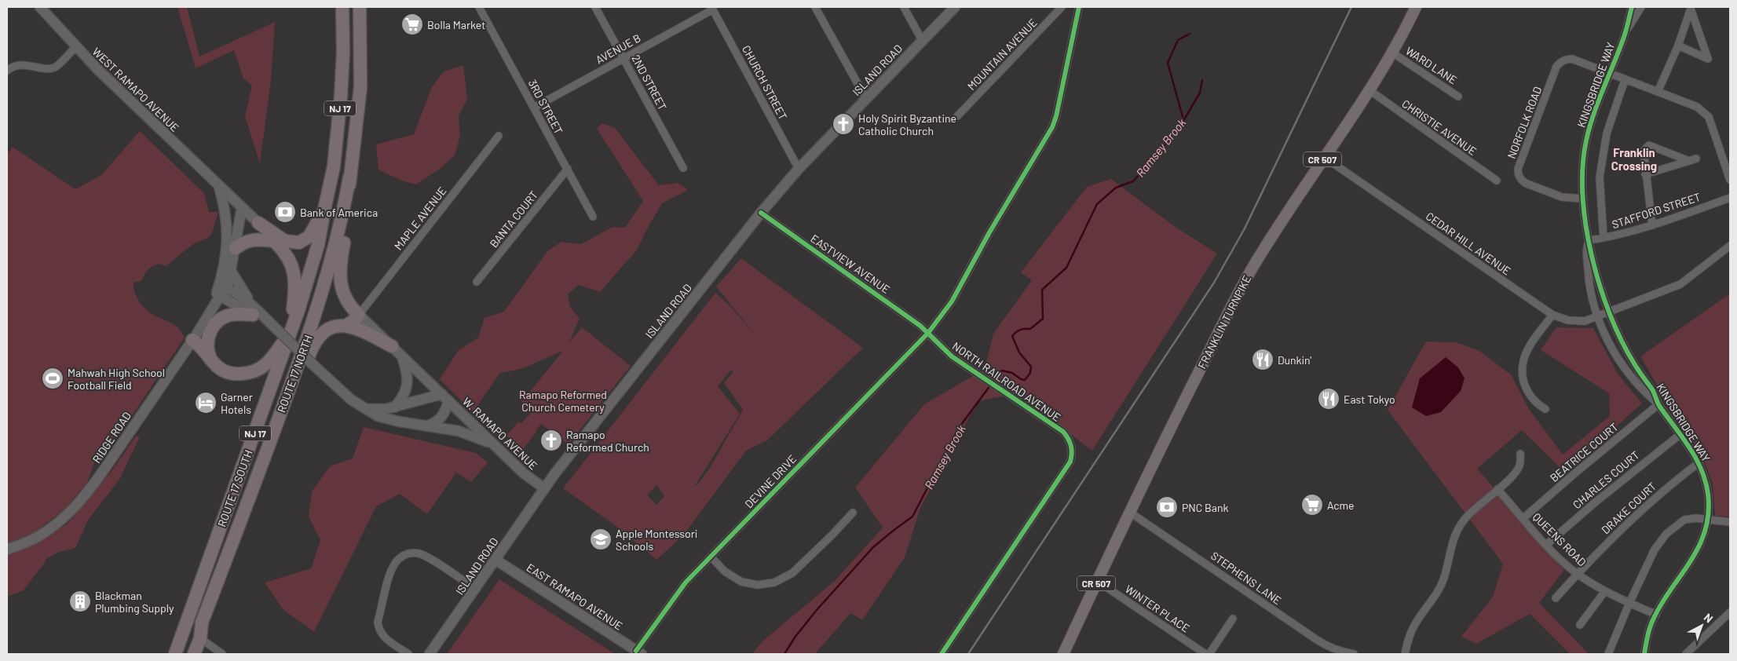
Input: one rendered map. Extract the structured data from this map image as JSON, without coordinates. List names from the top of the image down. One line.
{"streets":{"highway":["NJ 17","ROUTE 17 NORTH","ROUTE 17 SOUTH"],"main road":["CR 507","FRANKLIN TURNPIKE"],"street":["AVENUE B","MOUNTAIN AVENUE","WARD LANE","ISLAND ROAD","2ND STREET","CHURCH STREET","KINGSBRIDGE WAY","WEST RAMAPO AVENUE","3RD STREET","NORFOLK ROAD","CHRISTIE AVENUE","STAFFORD STREET","MAPLE AVENUE","BANTA COURT","CEDAR HILL AVENUE","EASTVIEW AVENUE","NORTH RAILROAD AVENUE","W. RAMAPO AVENUE","RIDGE ROAD","BEATRICE COURT","CHARLES COURT","DEVINE DRIVE","DRAKE COURT","QUEENS ROAD","STEPHENS LANE","EAST RAMAPO AVENUE","WINTER PLACE"]},"crossings":[["AVENUE B","2ND STREET"],["AVENUE B","CHURCH STREET"],["AVENUE B","3RD STREET"],["WARD LANE","FRANKLIN TURNPIKE"],["ISLAND ROAD","CHURCH STREET"],["ISLAND ROAD","EASTVIEW AVENUE"],["ISLAND ROAD","W. RAMAPO AVENUE"],["ISLAND ROAD","EAST RAMAPO AVENUE"],["KINGSBRIDGE WAY","NORFOLK ROAD"],["KINGSBRIDGE WAY","STAFFORD STREET"],["KINGSBRIDGE WAY","CEDAR HILL AVENUE"],["KINGSBRIDGE WAY","BEATRICE COURT"],["KINGSBRIDGE WAY","CHARLES COURT"],["KINGSBRIDGE WAY","DRAKE COURT"],["KINGSBRIDGE WAY","QUEENS ROAD"],["3RD STREET","BANTA COURT"],["NJ 17","ROUTE 17 NORTH"],["NJ 17","ROUTE 17 SOUTH"],["CHRISTIE AVENUE","FRANKLIN TURNPIKE"],["CEDAR HILL AVENUE","FRANKLIN TURNPIKE"],["EASTVIEW AVENUE","NORTH RAILROAD AVENUE"],["EASTVIEW AVENUE","DEVINE DRIVE"],["FRANKLIN TURNPIKE","STEPHENS LANE"],["FRANKLIN TURNPIKE","WINTER PLACE"],["NORTH RAILROAD AVENUE","DEVINE DRIVE"],["BEATRICE COURT","QUEENS ROAD"],["CHARLES COURT","QUEENS ROAD"],["DEVINE DRIVE","EAST RAMAPO AVENUE"],["DRAKE COURT","QUEENS ROAD"]],"districts":["Franklin Crossing"],"water":["Ramsey Brook"],"parks":["Ramapo Reformed Church Cemetery"],"places":{"supermarket":["Bolla Market","Acme"],"church":["Holy Spirit Byzantine Catholic Church","Ramapo Reformed Church"],"bank":["Bank of America","PNC Bank"],"restaurant":["Dunkin'","East Tokyo"],"sports":["Mahwah High School Football Field"],"hotel":["Garner Hotels"],"school or university":["Apple Montessori Schools"],"building":["Blackman Plumbing Supply"]},"north":"top right"}
